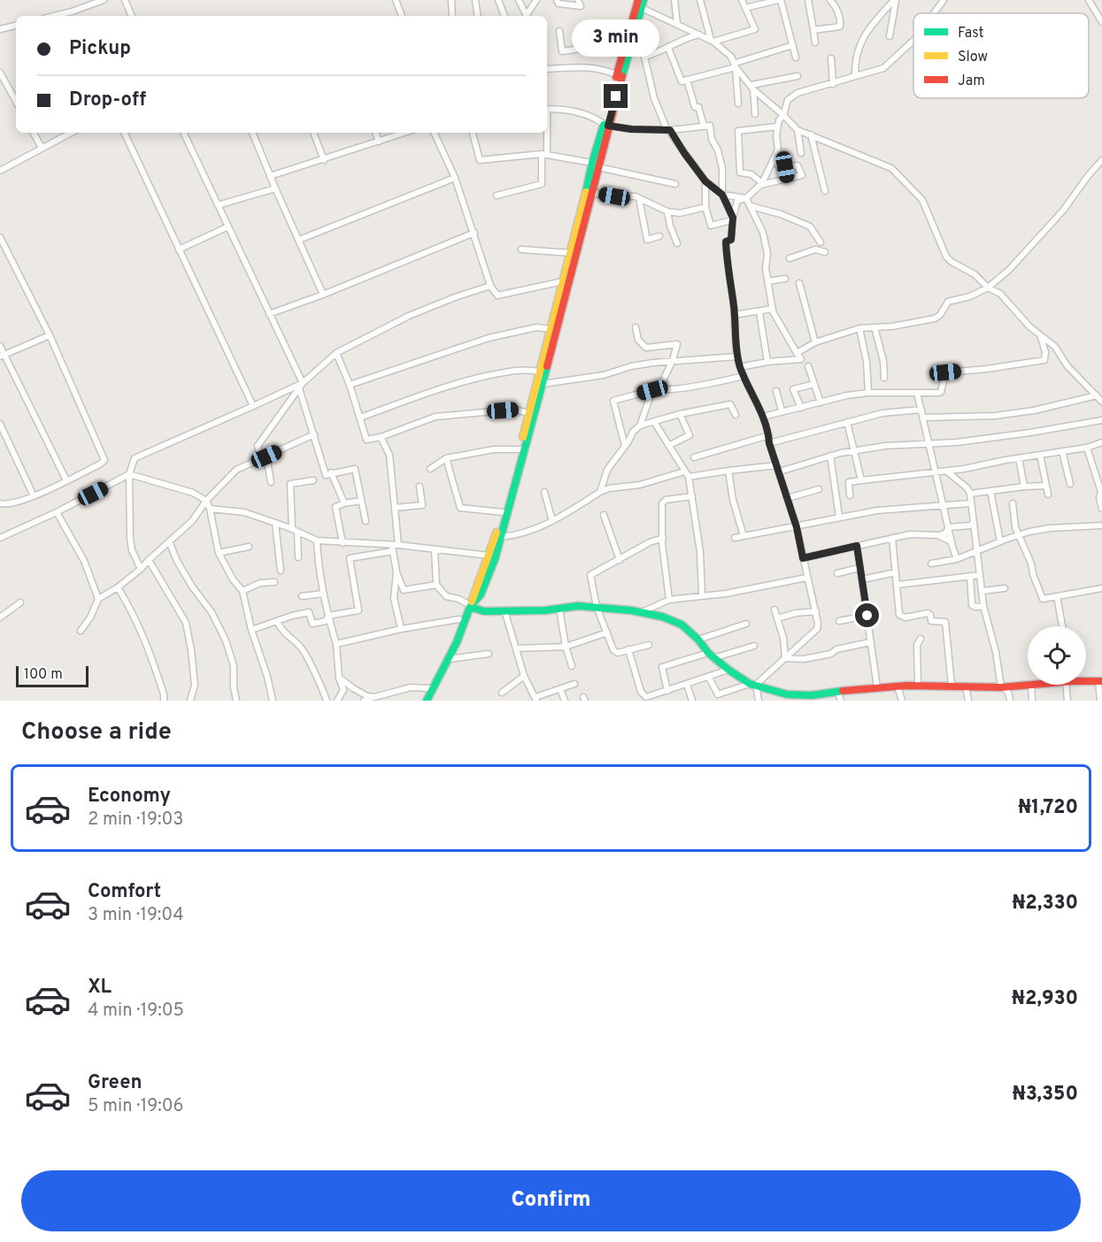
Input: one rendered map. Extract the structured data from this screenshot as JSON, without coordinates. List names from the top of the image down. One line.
{"legend":["Fast","Slow","Jam"],"scale_bar":"100 m","page":{"banner":["Pickup","Drop-off"],"bubble":"3 min","scale":"100 m","heading":"Choose a ride","list":[{"name":"Economy","note":"2 min · 19:03","value":"₦1,720"},{"name":"Comfort","note":"3 min · 19:04","value":"₦2,330"},{"name":"XL","note":"4 min · 19:05","value":"₦2,930"},{"name":"Green","note":"5 min · 19:06","value":"₦3,350"}],"buttons":"Confirm"}}
